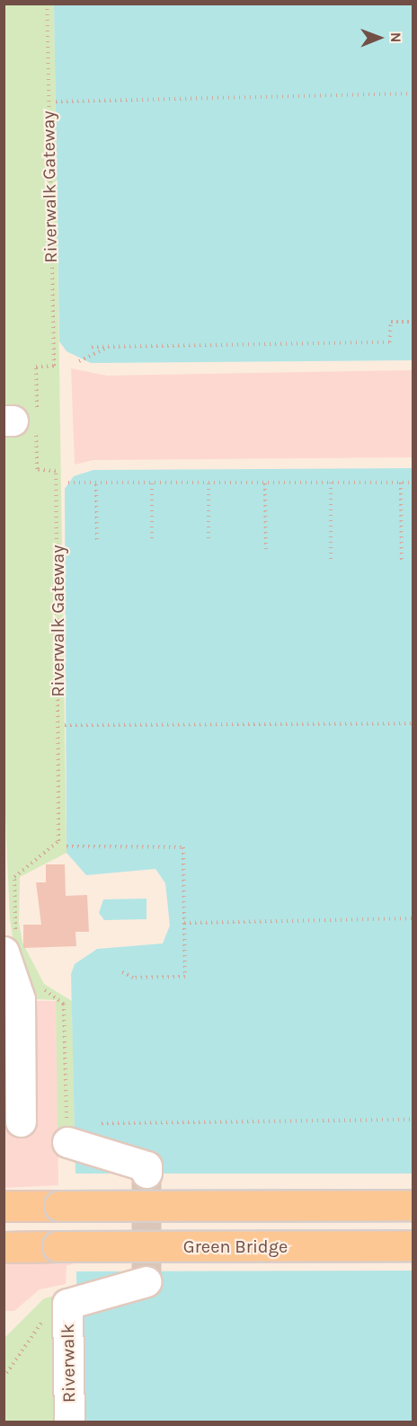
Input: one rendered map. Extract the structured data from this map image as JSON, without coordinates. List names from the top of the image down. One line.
{"streets":{"main road":["Green Bridge"],"street":["Riverwalk"],"path":["Riverwalk Gateway"]},"north":"right"}
